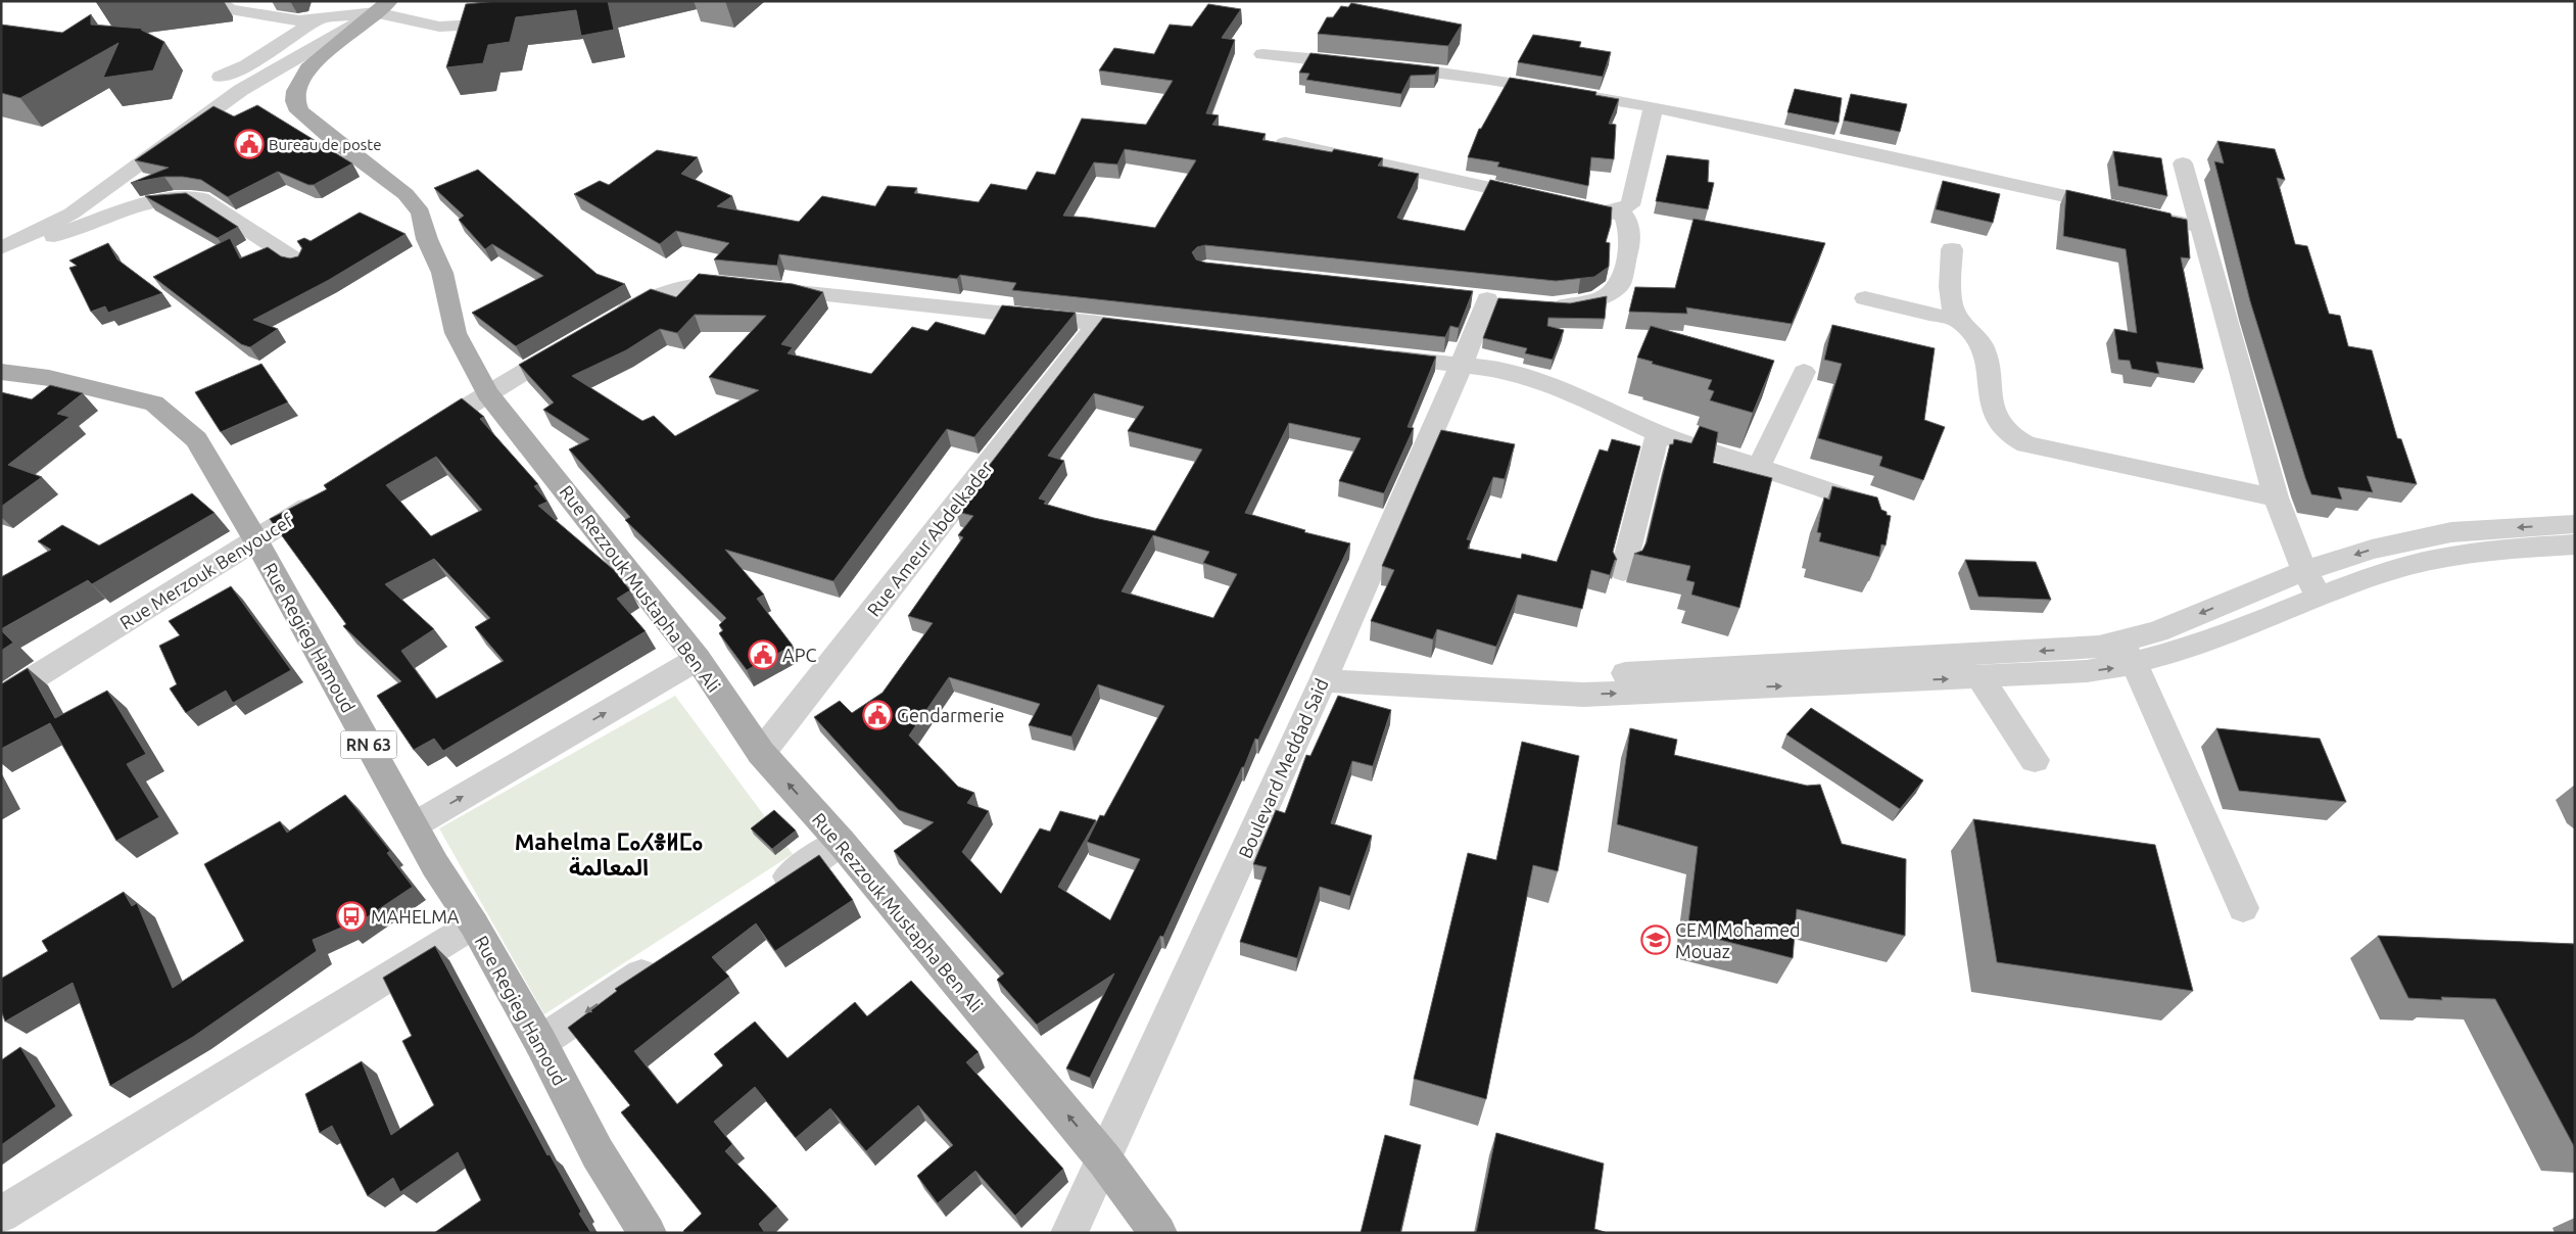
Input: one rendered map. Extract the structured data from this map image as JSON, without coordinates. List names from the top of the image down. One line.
{"streets":{"main road":["Rue Rezzouk Mustapha Ben Ali","Rue Regieg Hamoud","RN 63"],"street":["Rue Ameur Abdelkader","Rue Merzouk Benyoucef","Boulevard Meddad Said"]},"crossings":[["Rue Ameur Abdelkader","Rue Rezzouk Mustapha Ben Ali"],["Rue Merzouk Benyoucef","Rue Regieg Hamoud"],["Rue Rezzouk Mustapha Ben Ali","Boulevard Meddad Said"]],"districts":["Mahelma ⵎⴰⵃⴻⵍⵎⴰ المعالمة"],"places":{"public building":["Bureau de poste","APC","Gendarmerie"],"bus stop":["MAHELMA"],"school or university":["CEM Mohamed Mouaz"]}}
